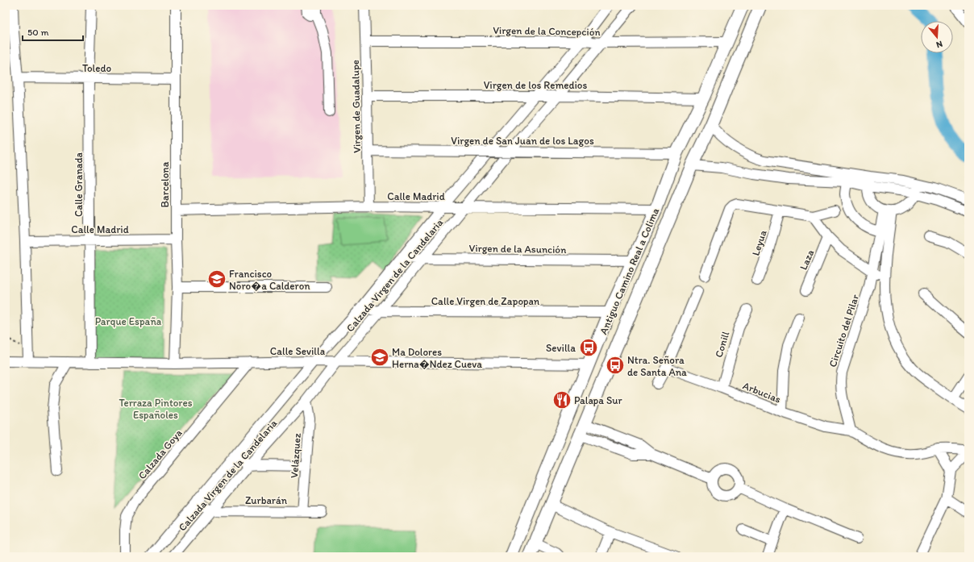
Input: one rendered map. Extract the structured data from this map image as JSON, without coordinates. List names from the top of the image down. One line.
{"streets":{"main road":["Antiguo Camino Real a Colima"],"street":["Virgen de la Concepción","Toledo","Virgen de los Remedios","Virgen de Guadalupe","Virgen de San Juan de los Lagos","Calle Granada","Barcelona","Calle Madrid","Leyua","Virgen de la Asunción","Laza","Calzada Virgen de la Candelaria","Calle Virgen de Zapopan","Circuito del Pilar","Conill","Calle Sevilla","Arbucias","Calzada Goya","Velázquez","Zurbarán"]},"crossings":[["Virgen de la Concepción","Virgen de Guadalupe"],["Virgen de la Concepción","Antiguo Camino Real a Colima"],["Virgen de la Concepción","Calzada Virgen de la Candelaria"],["Toledo","Calle Granada"],["Toledo","Barcelona"],["Virgen de los Remedios","Virgen de Guadalupe"],["Virgen de los Remedios","Antiguo Camino Real a Colima"],["Virgen de los Remedios","Calzada Virgen de la Candelaria"],["Virgen de Guadalupe","Virgen de San Juan de los Lagos"],["Virgen de Guadalupe","Calle Madrid"],["Virgen de San Juan de los Lagos","Antiguo Camino Real a Colima"],["Virgen de San Juan de los Lagos","Calzada Virgen de la Candelaria"],["Calle Granada","Calle Madrid"],["Calle Granada","Calle Sevilla"],["Barcelona","Calle Madrid"],["Barcelona","Calle Sevilla"],["Calle Madrid","Antiguo Camino Real a Colima"],["Calle Madrid","Calzada Virgen de la Candelaria"],["Virgen de la Asunción","Antiguo Camino Real a Colima"],["Virgen de la Asunción","Calzada Virgen de la Candelaria"],["Antiguo Camino Real a Colima","Calle Virgen de Zapopan"],["Antiguo Camino Real a Colima","Calle Sevilla"],["Calzada Virgen de la Candelaria","Calle Virgen de Zapopan"],["Calzada Virgen de la Candelaria","Calle Sevilla"],["Calzada Virgen de la Candelaria","Velázquez"],["Calzada Virgen de la Candelaria","Zurbarán"],["Circuito del Pilar","Arbucias"],["Conill","Arbucias"],["Calle Sevilla","Calzada Goya"],["Velázquez","Zurbarán"]],"parks":["Parque España","Terraza Pintores Españoles"],"places":{"school or university":["Francisco Noro�a Calderon","Ma Dolores Herna�Ndez Cueva"],"bus stop":["Sevilla","Ntra. Señora de Santa Ana"],"restaurant":["Palapa Sur"]},"scale_bar":"50 m","north":"bottom"}
